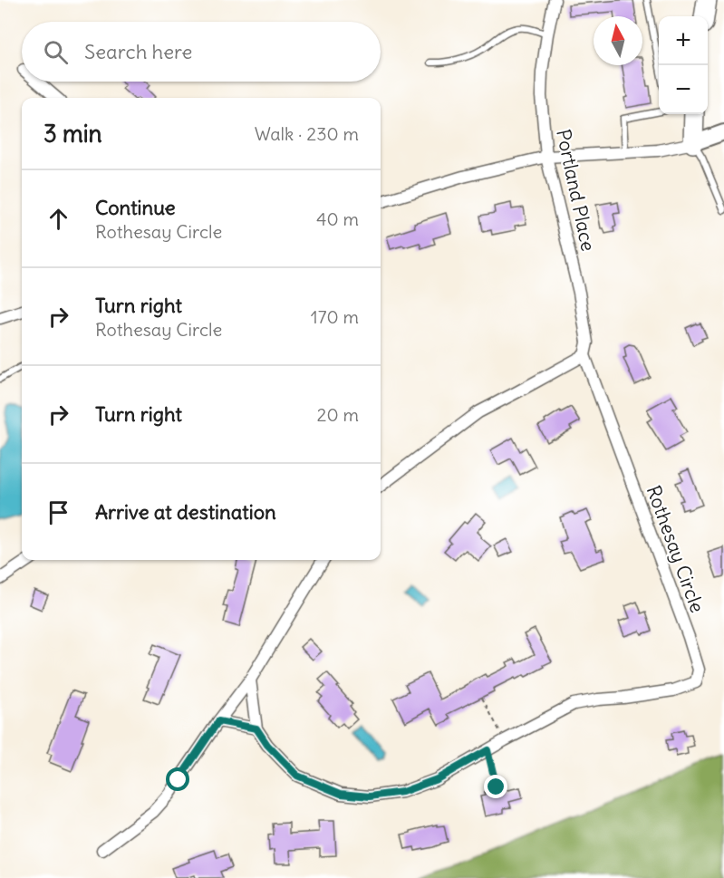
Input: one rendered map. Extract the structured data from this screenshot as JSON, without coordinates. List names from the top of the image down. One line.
{"streets":{"street":["Portland Place","Rothesay Circle"]},"crossings":[["Portland Place","Rothesay Circle"]],"north":"top","page":{"map_buttons":["+","−"],"search":"Search here","heading":["3 min","Walk · 230 m"],"list":[["Continue","Rothesay Circle","40 m"],["Turn right","Rothesay Circle","170 m"],["Turn right","20 m"],"Arrive at destination"]}}
